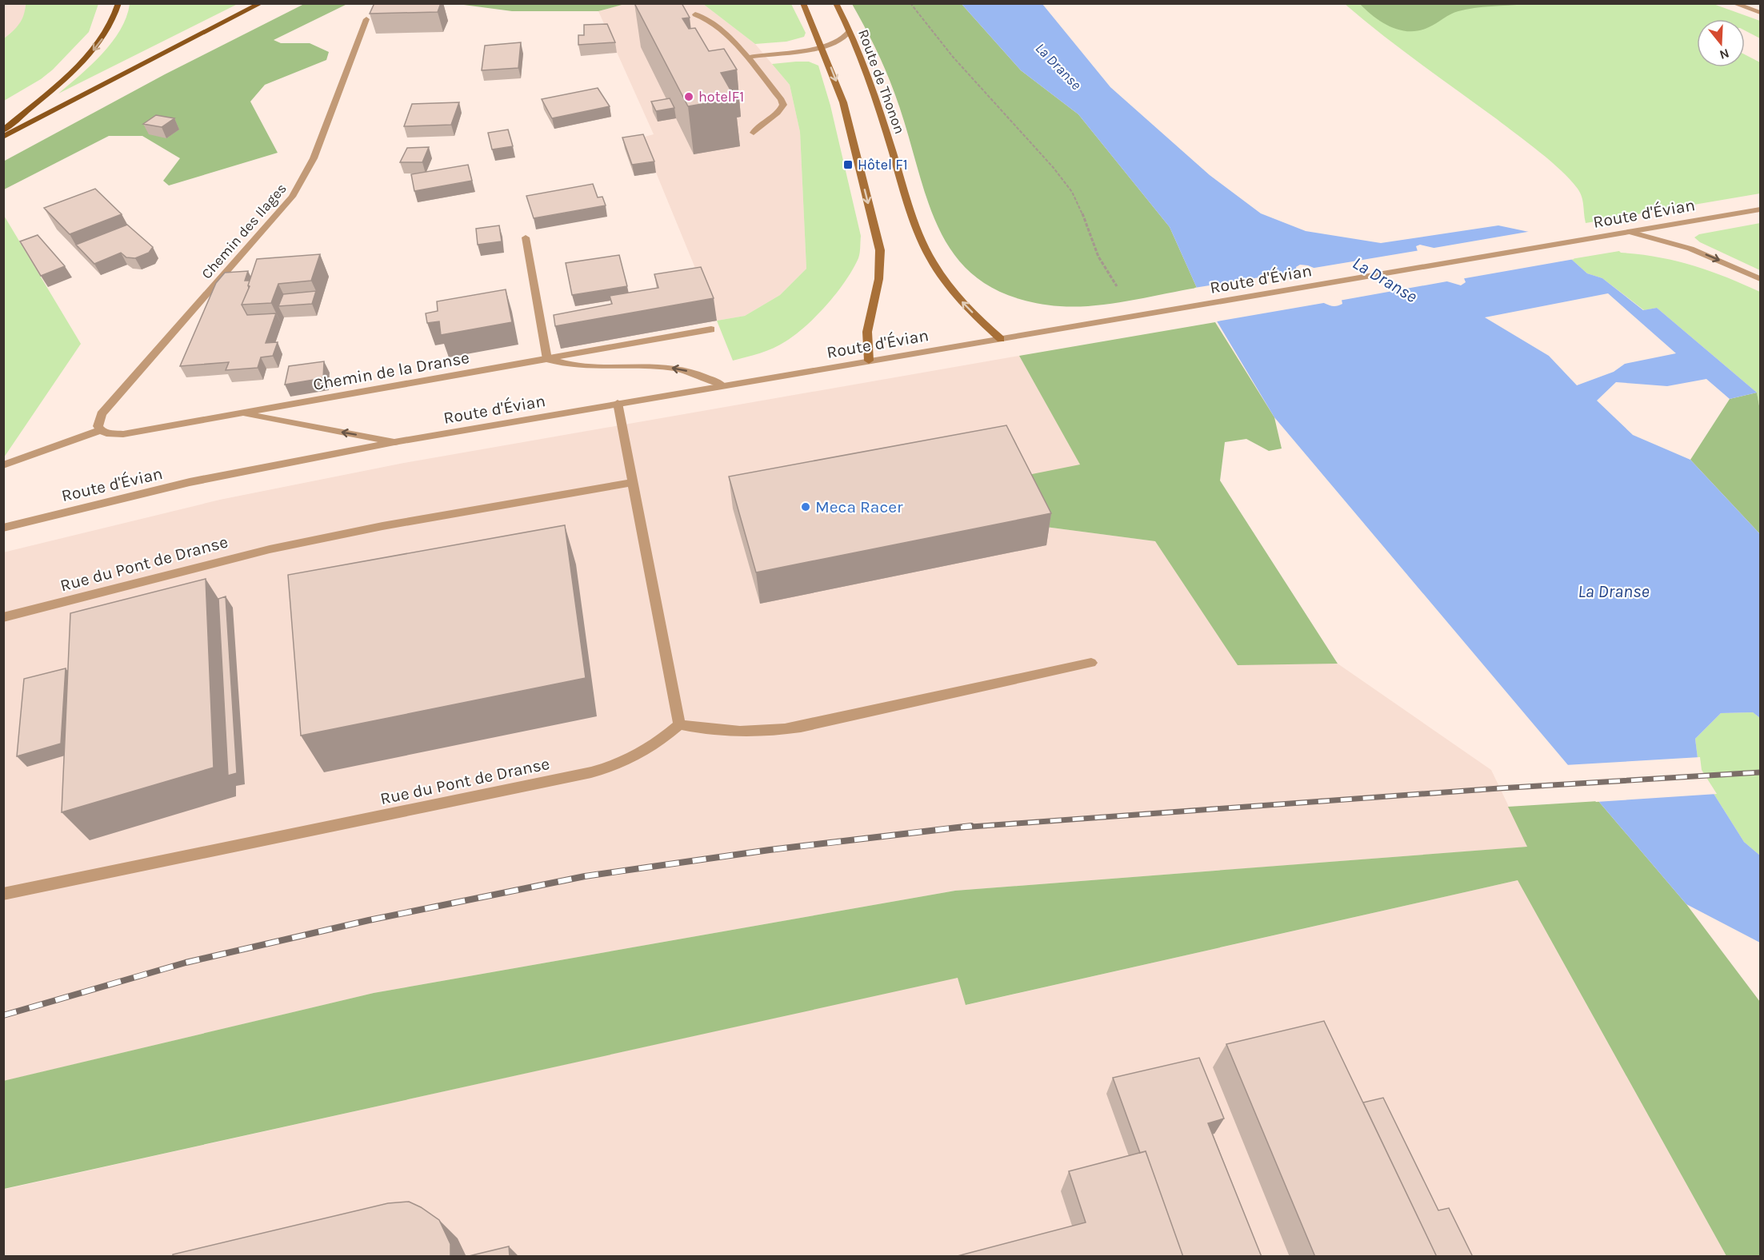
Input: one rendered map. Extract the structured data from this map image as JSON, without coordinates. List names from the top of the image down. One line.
{"streets":{"main road":["Route de Thonon"],"street":["Route d'Évian","Chemin des Ilages","Chemin de la Dranse","Rue du Pont de Dranse"]},"crossings":[["Route de Thonon","Route d'Évian"],["Route d'Évian","Chemin de la Dranse"],["Chemin des Ilages","Chemin de la Dranse"]],"water":["La Dranse"],"places":{"other":["hotelF1","Meca Racer"],"transit":["Hôtel F1"]},"north":"bottom"}
